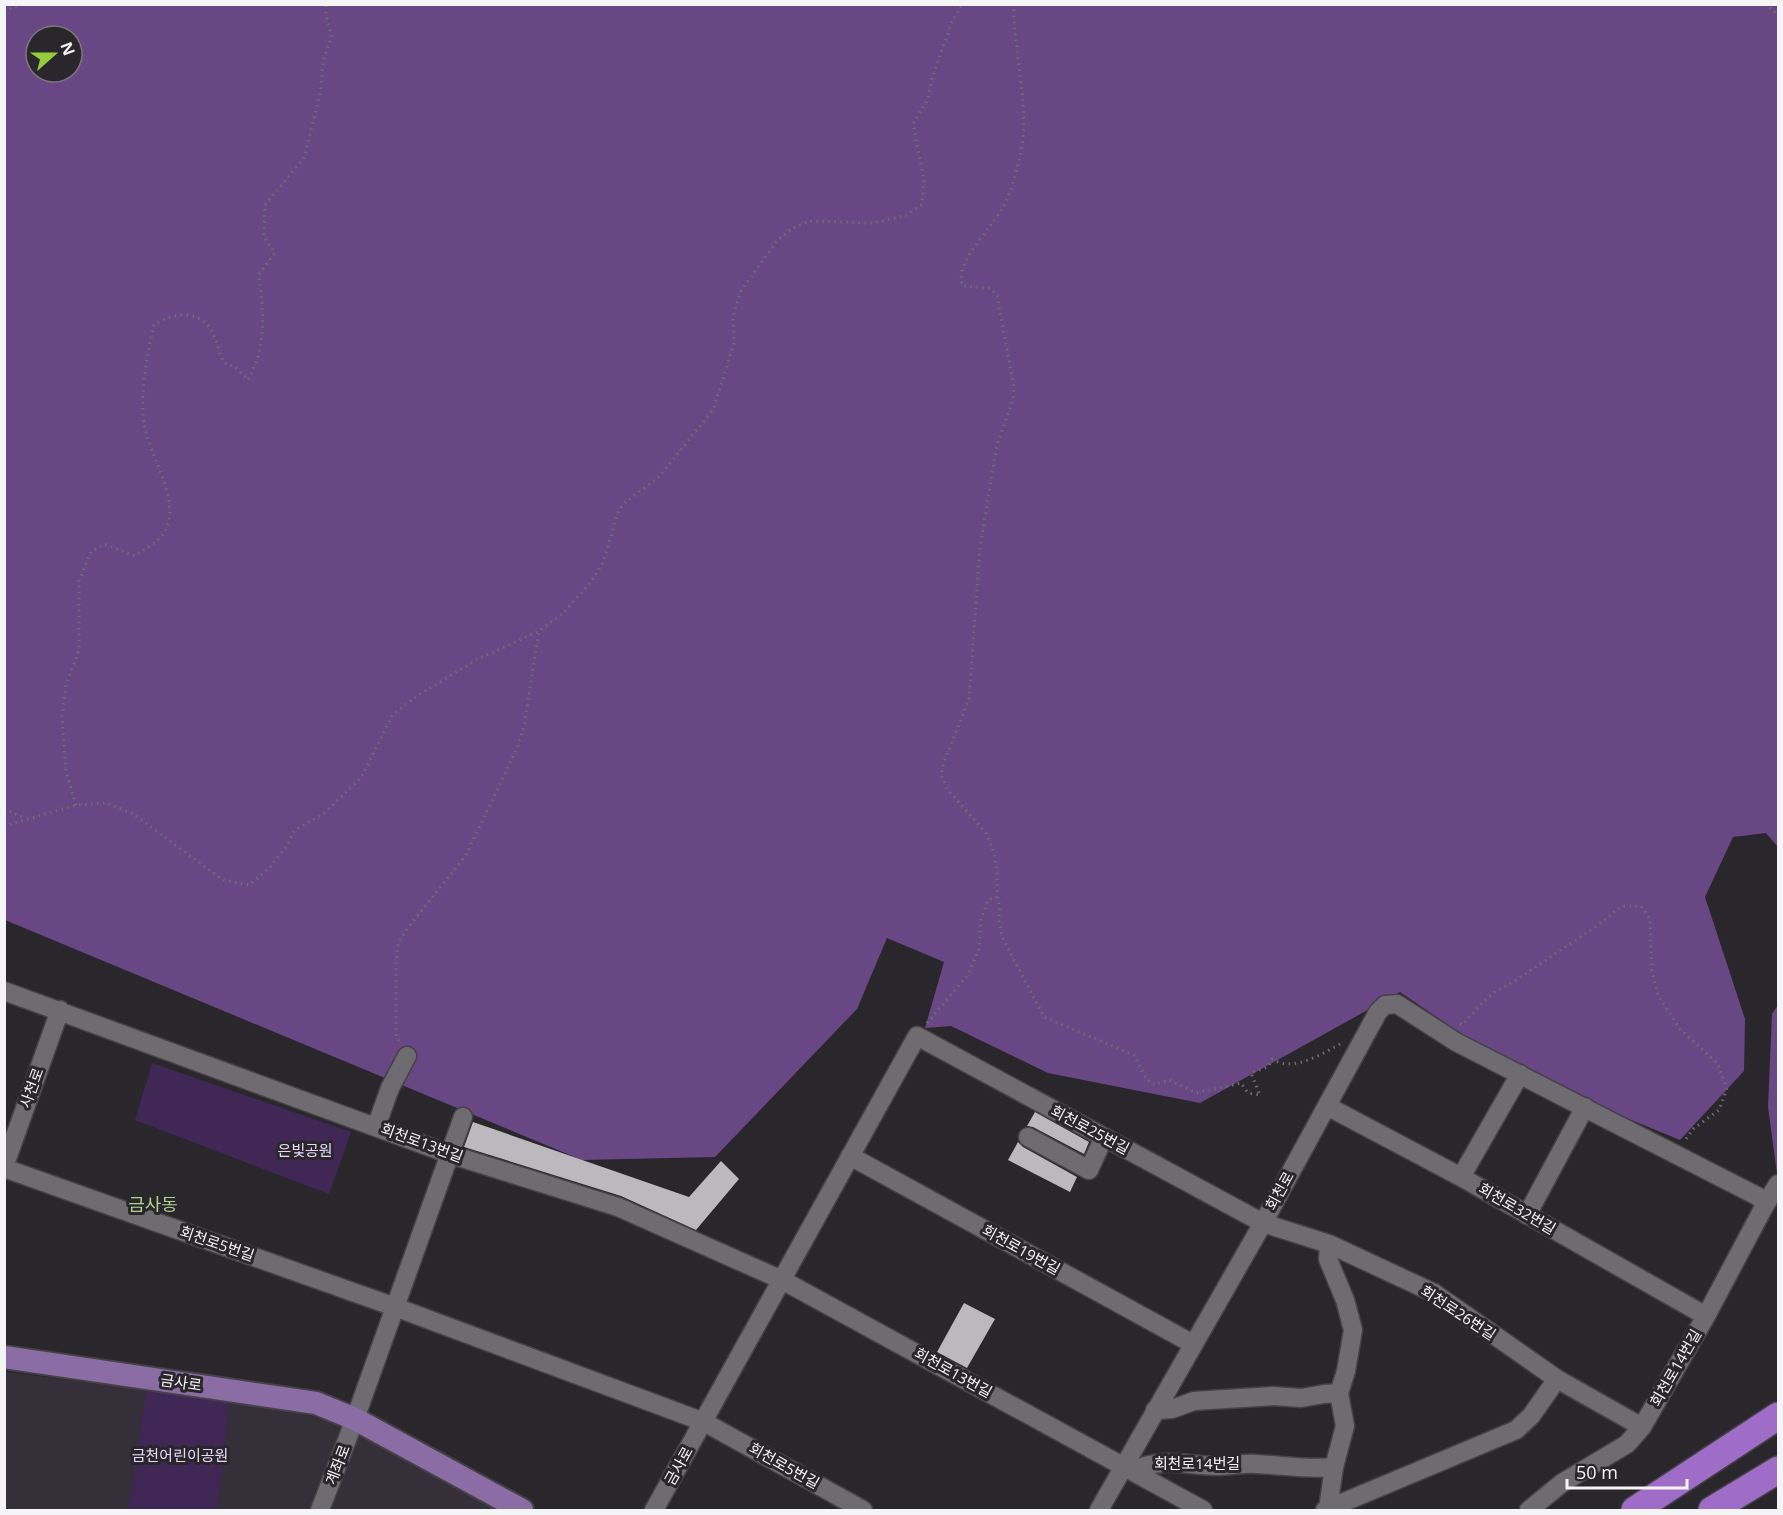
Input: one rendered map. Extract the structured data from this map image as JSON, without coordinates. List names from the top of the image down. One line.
{"streets":{"main road":["금사로"],"street":["사천로","회천로25번길","회천로13번길","회천로","회천로32번길","회천로5번길","회천로19번길","회천로26번길","회천로14번길","계좌로"]},"crossings":[["사천로","회천로13번길"],["사천로","회천로5번길"],["회천로25번길","회천로"],["회천로25번길","회천로26번길"],["회천로13번길","회천로"],["회천로13번길","회천로14번길"],["회천로","회천로32번길"],["회천로","회천로19번길"],["회천로","회천로26번길"],["회천로","회천로14번길"],["회천로32번길","회천로14번길"],["회천로5번길","금사로"],["회천로26번길","회천로14번길"],["금사로","계좌로"]],"districts":["금사동"],"parks":["은빛공원","금천어린이공원"],"scale_bar":"50 m","north":"right"}
